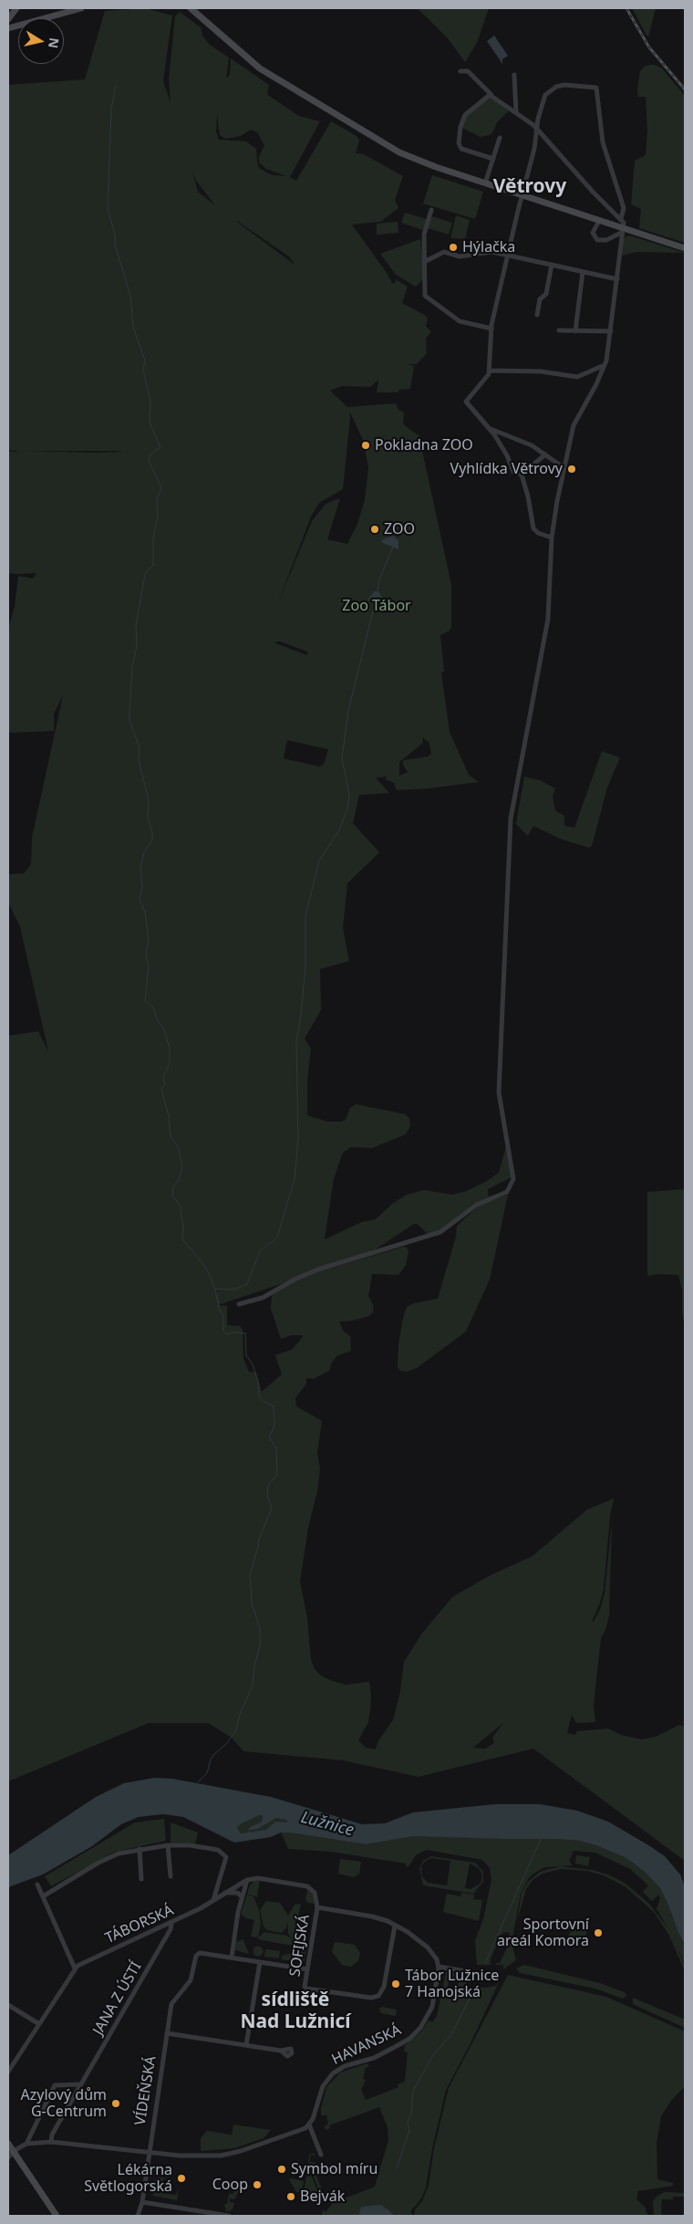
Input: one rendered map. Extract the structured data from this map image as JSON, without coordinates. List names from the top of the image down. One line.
{"streets":{"street":["TÁBORSKÁ","SOFIJSKÁ","JANA Z ÚSTÍ","HAVANSKÁ","VÍDEŇSKÁ"]},"crossings":[["TÁBORSKÁ","JANA Z ÚSTÍ"]],"districts":["Větrovy","sídliště Nad Lužnicí"],"water":["Lužnice"],"parks":["Zoo Tábor"],"places":["Hýlačka","Pokladna ZOO","Vyhlídka Větrovy","ZOO","Sportovní areál Komora","Tábor Lužnice 7 Hanojská","Azylový dům G-Centrum","Symbol míru","Lékárna Světlogorská","Coop","Bejvák"],"north":"right"}
